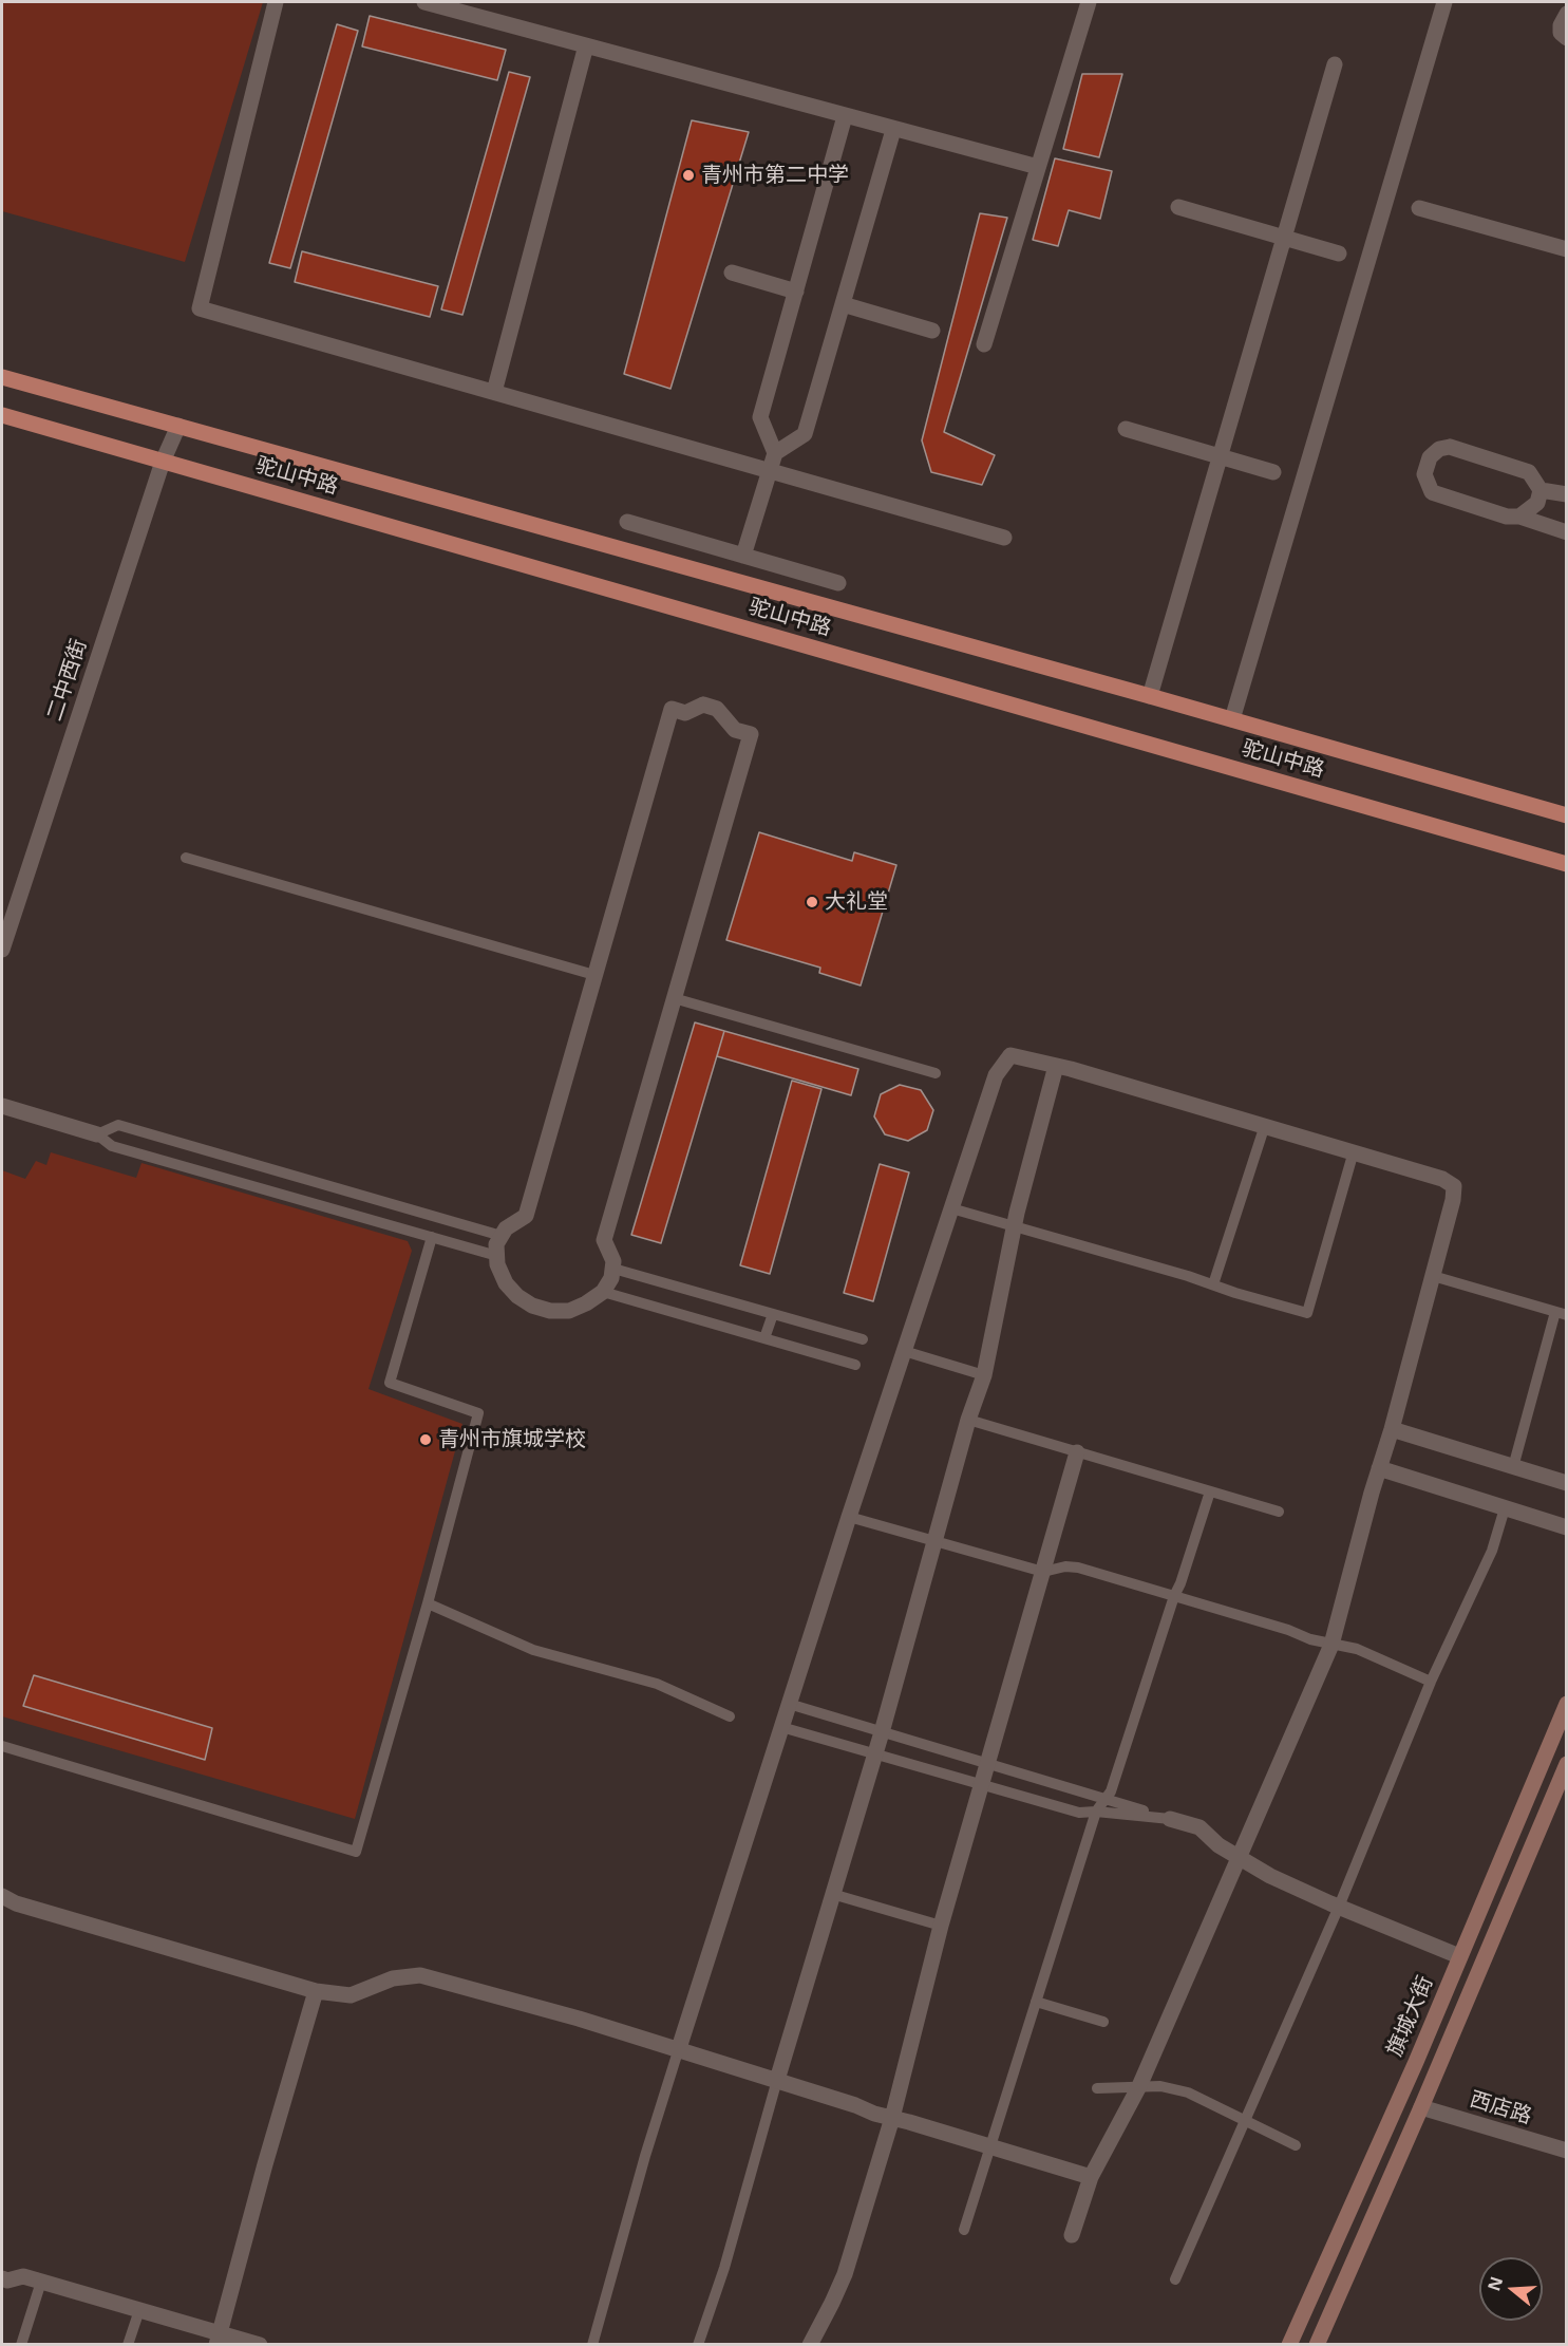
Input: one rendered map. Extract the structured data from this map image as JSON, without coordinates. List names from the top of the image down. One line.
{"streets":{"main road":["驼山中路","旗城大街"],"street":["二中西街","西店路"]},"crossings":[["驼山中路","二中西街"]],"places":["青州市第二中学","大礼堂","青州市旗城学校"],"north":"left"}
